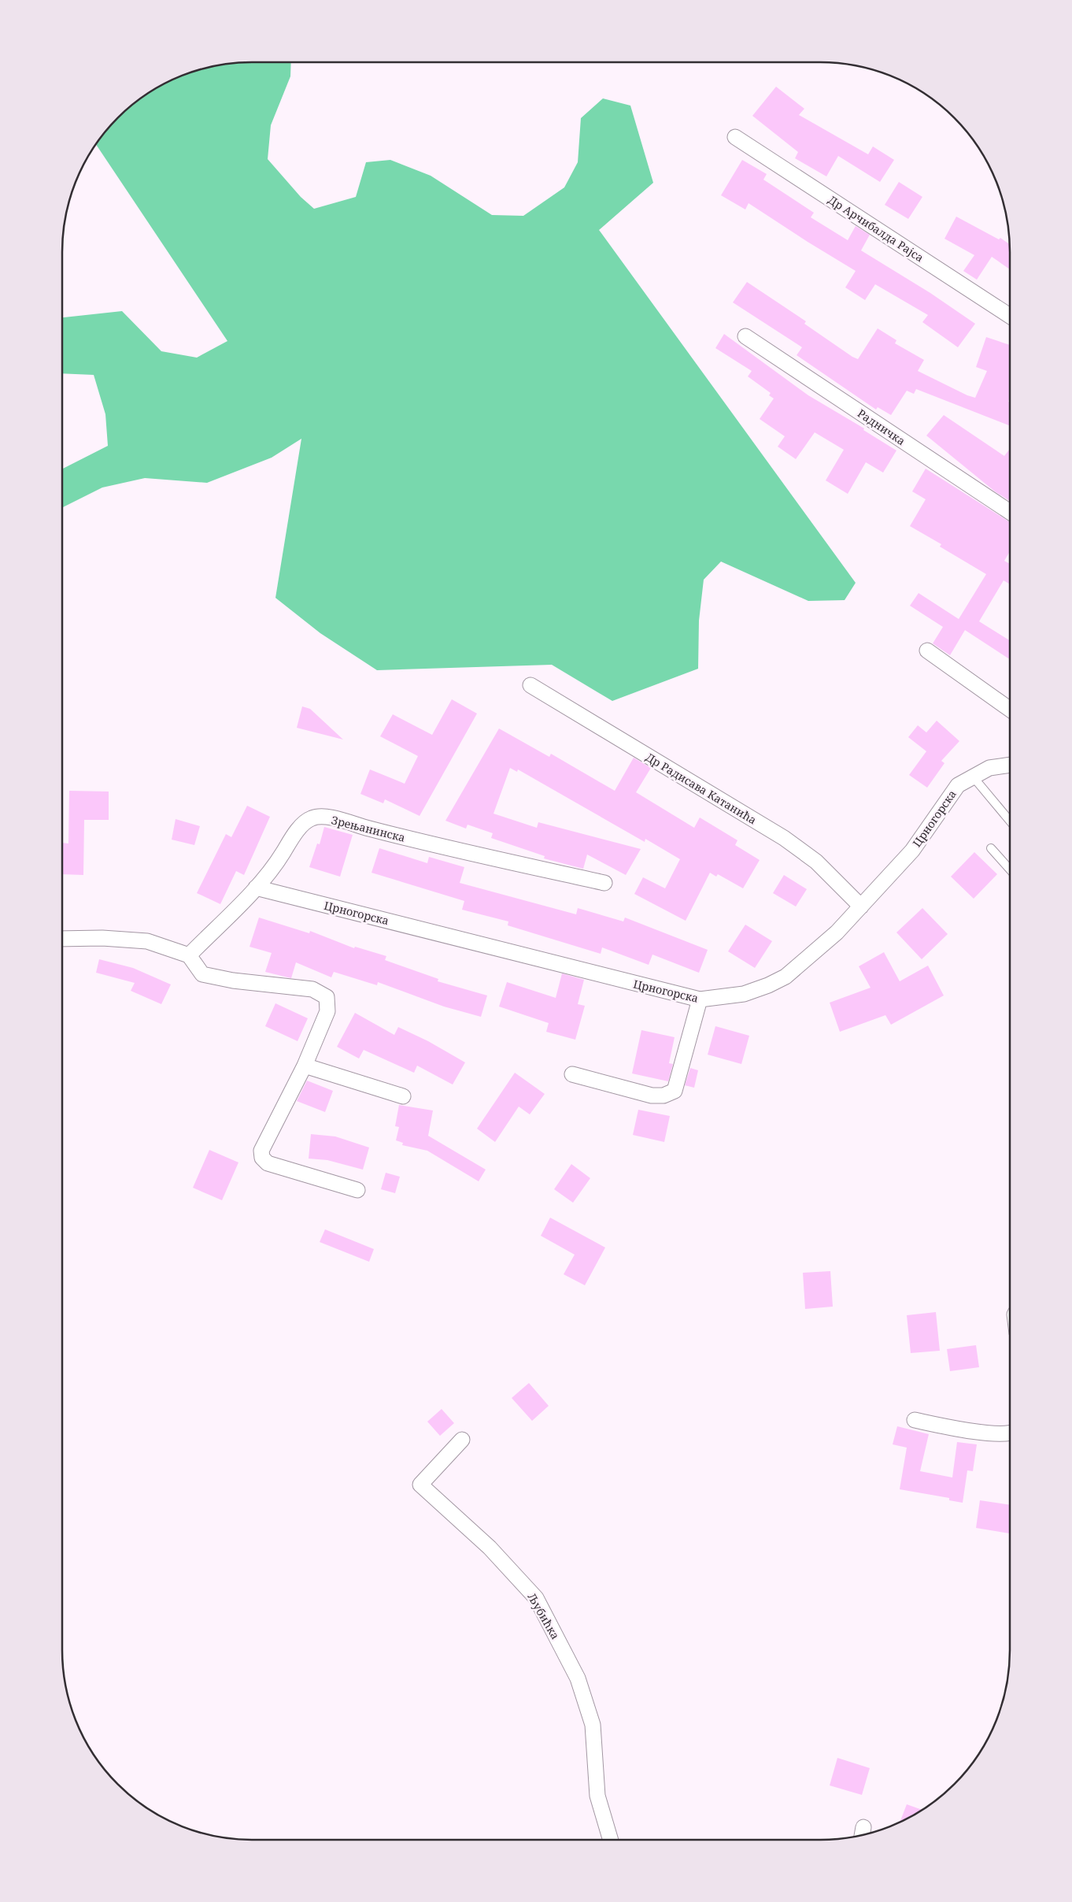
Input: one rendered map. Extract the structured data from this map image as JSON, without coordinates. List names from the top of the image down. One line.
{"streets":{"street":["Др Арчибалда Рајса","Радничка","Др Радисава Катанића","Црногорска","Зрењанинска","Љубићка"]},"crossings":[["Др Радисава Катанића","Црногорска"],["Црногорска","Зрењанинска"]]}
